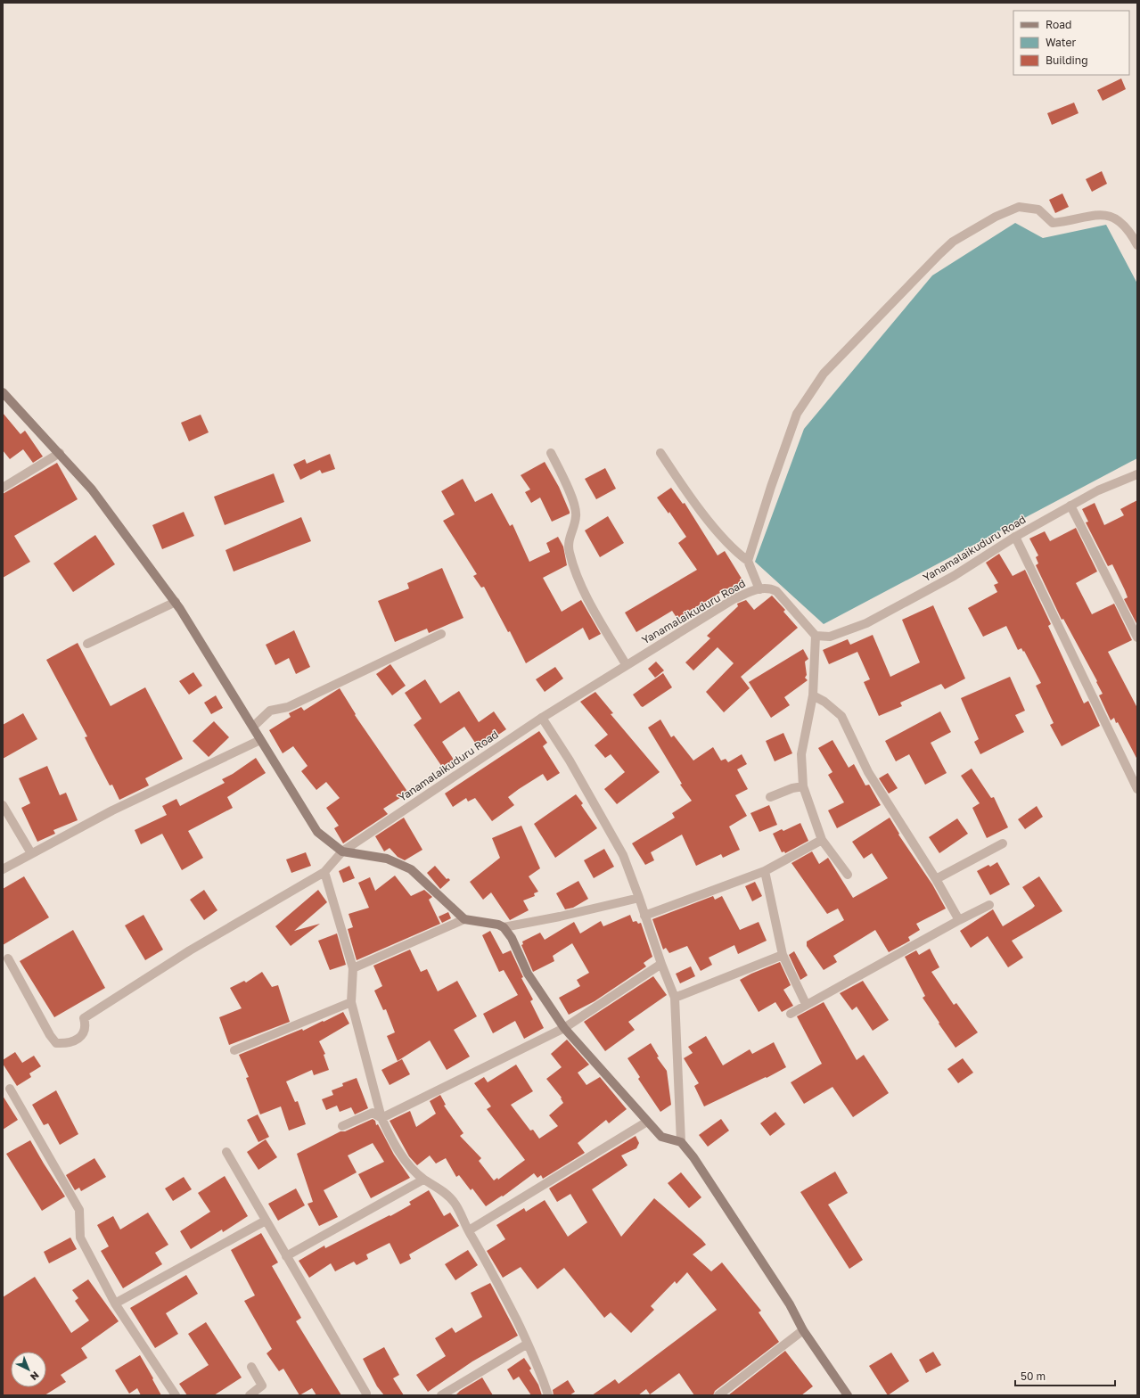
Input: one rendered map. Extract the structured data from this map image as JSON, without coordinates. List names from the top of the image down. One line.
{"streets":{"street":["Yanamalaikuduru Road"]},"legend":["Road","Water","Building"],"scale_bar":"50 m","north":"bottom right"}
